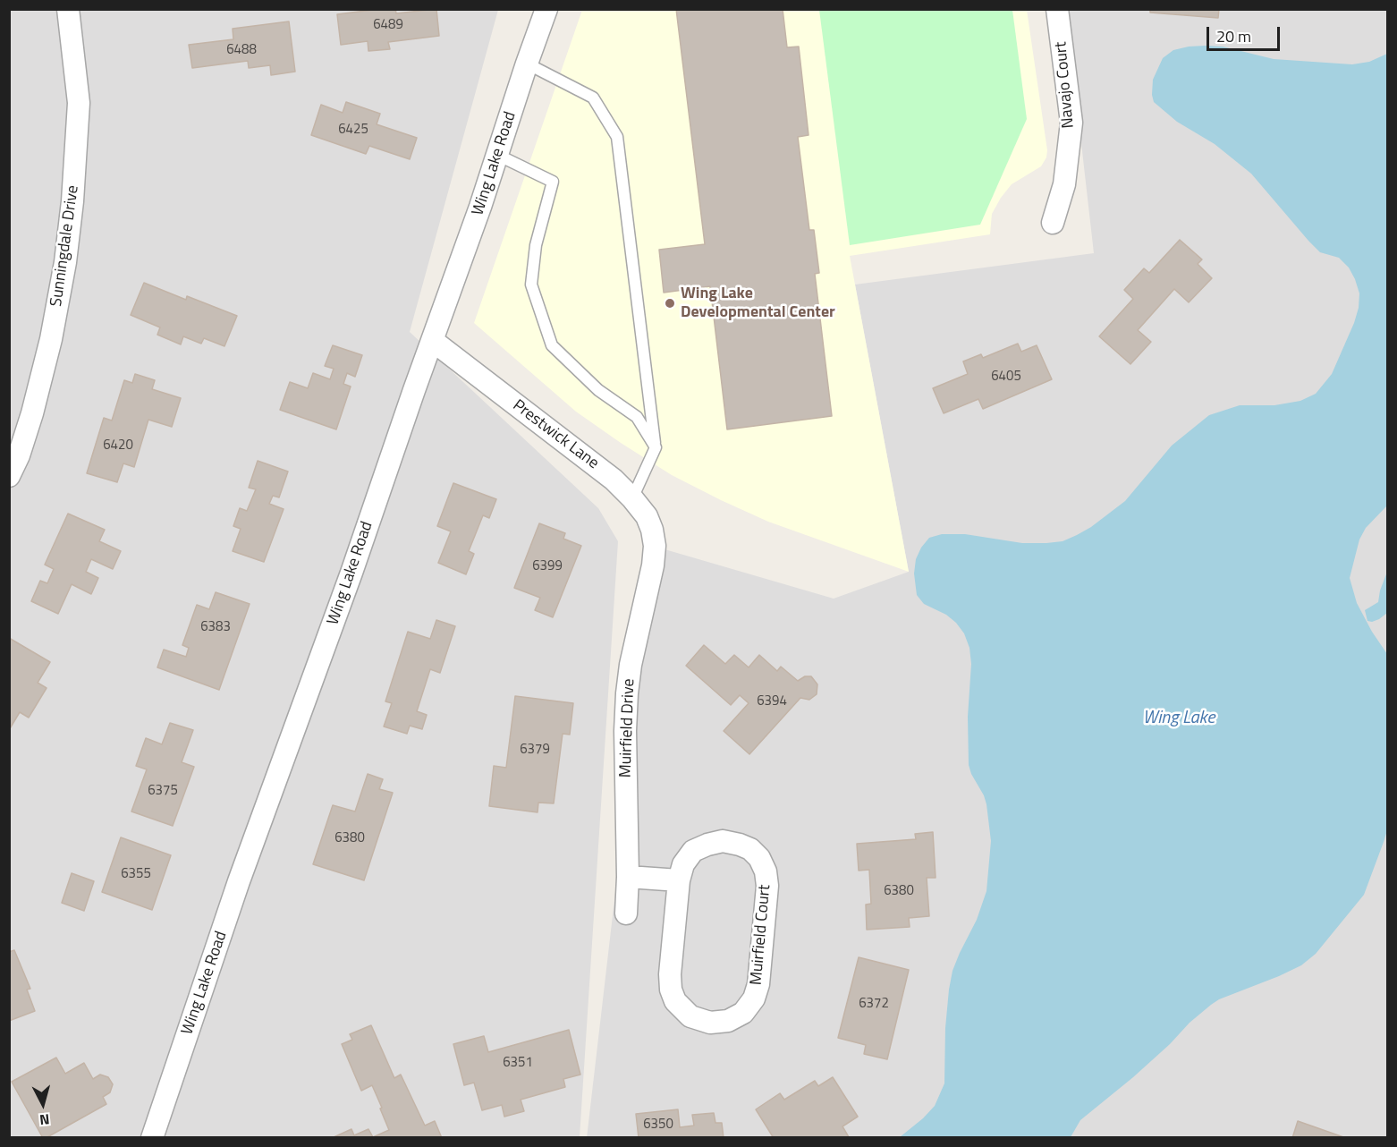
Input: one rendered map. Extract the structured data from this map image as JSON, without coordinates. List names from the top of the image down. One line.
{"streets":{"street":["Navajo Court","Wing Lake Road","Sunningdale Drive","Prestwick Lane","Muirfield Drive","Muirfield Court"]},"crossings":[["Wing Lake Road","Prestwick Lane"],["Prestwick Lane","Muirfield Drive"]],"water":["Wing Lake"],"places":["Wing Lake Developmental Center"],"house_numbers":["6489","6488","6425","6405","6420","6399","6383","6394","6379","6375","6380","6355","6380","6372","6351","6350"],"scale_bar":"20 m","north":"bottom"}
